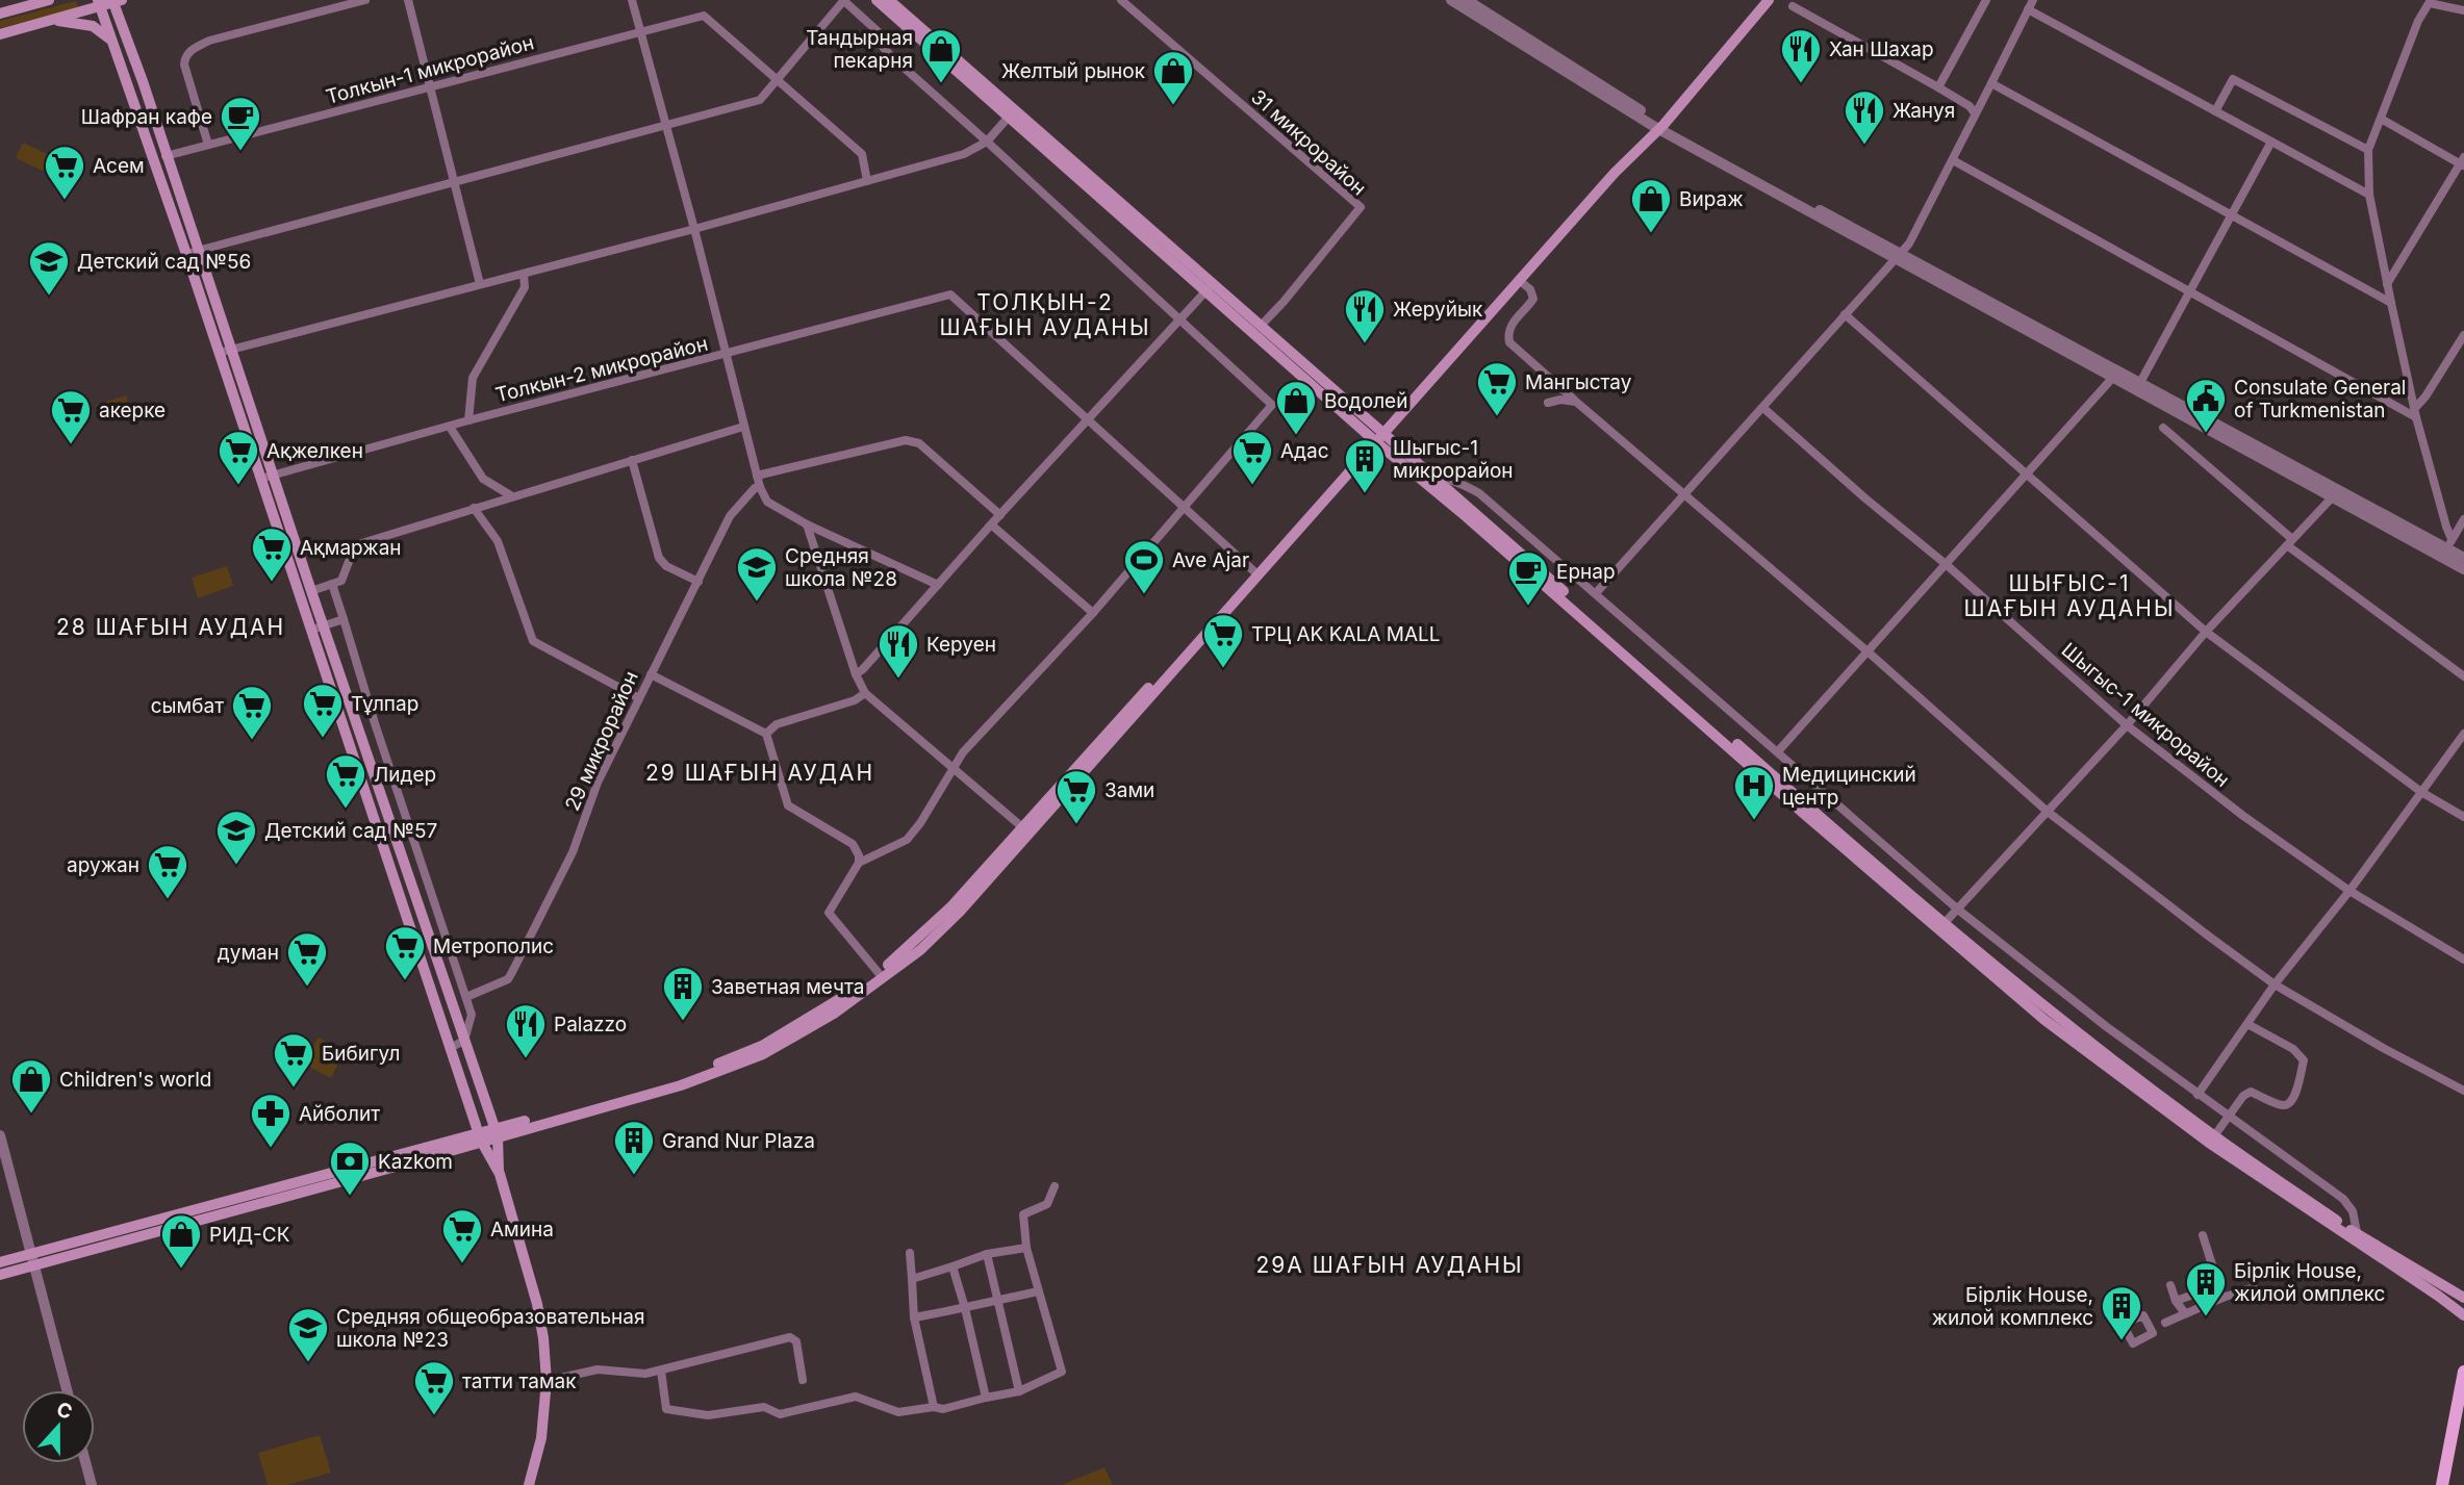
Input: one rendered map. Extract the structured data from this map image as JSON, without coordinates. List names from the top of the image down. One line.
{"streets":{"street":["Толкын-1 микрорайон","31 микрорайон","Толкын-2 микрорайон","Шыгыс-1 микрорайон","29 микрорайон"]},"districts":["ТОЛҚЫН-2 ШАҒЫН АУДАНЫ","ШЫҒЫС-1 ШАҒЫН АУДАНЫ","28 ШАҒЫН АУДАН","29 ШАҒЫН АУДАН","29А ШАҒЫН АУДАНЫ"],"places":{"shop":["Тандырная пекарня","Желтый рынок","Вираж","Водолей","Children's world","РИД-СК"],"restaurant":["Хан Шахар","Жануя","Жеруйык","Керуен","Palazzo"],"cafe":["Шафран кафе","Ернар"],"supermarket":["Асем","Мангыстау","акерке","Ақжелкен","Адас","Ақмаржан","ТРЦ AK KALA MALL","Тұлпар","сымбат","Лидер","Зами","аружан","Метрополис","думан","Бибигул","Амина","татти тамак"],"school or university":["Детский сад №56","Средняя школа №28","Детский сад №57","Средняя общеобразовательная школа №23"],"public building":["Consulate General of Turkmenistan"],"building":["Шыгыс-1 микрорайон","Заветная мечта","Grand Nur Plaza","Бірлік House, жилой омплекс","Бірлік House, жилой комплекс"],"sports":["Ave Ajar"],"hospital":["Медицинский центр"],"pharmacy":["Айболит"],"bank":["Kazkom"]},"north":"top"}
